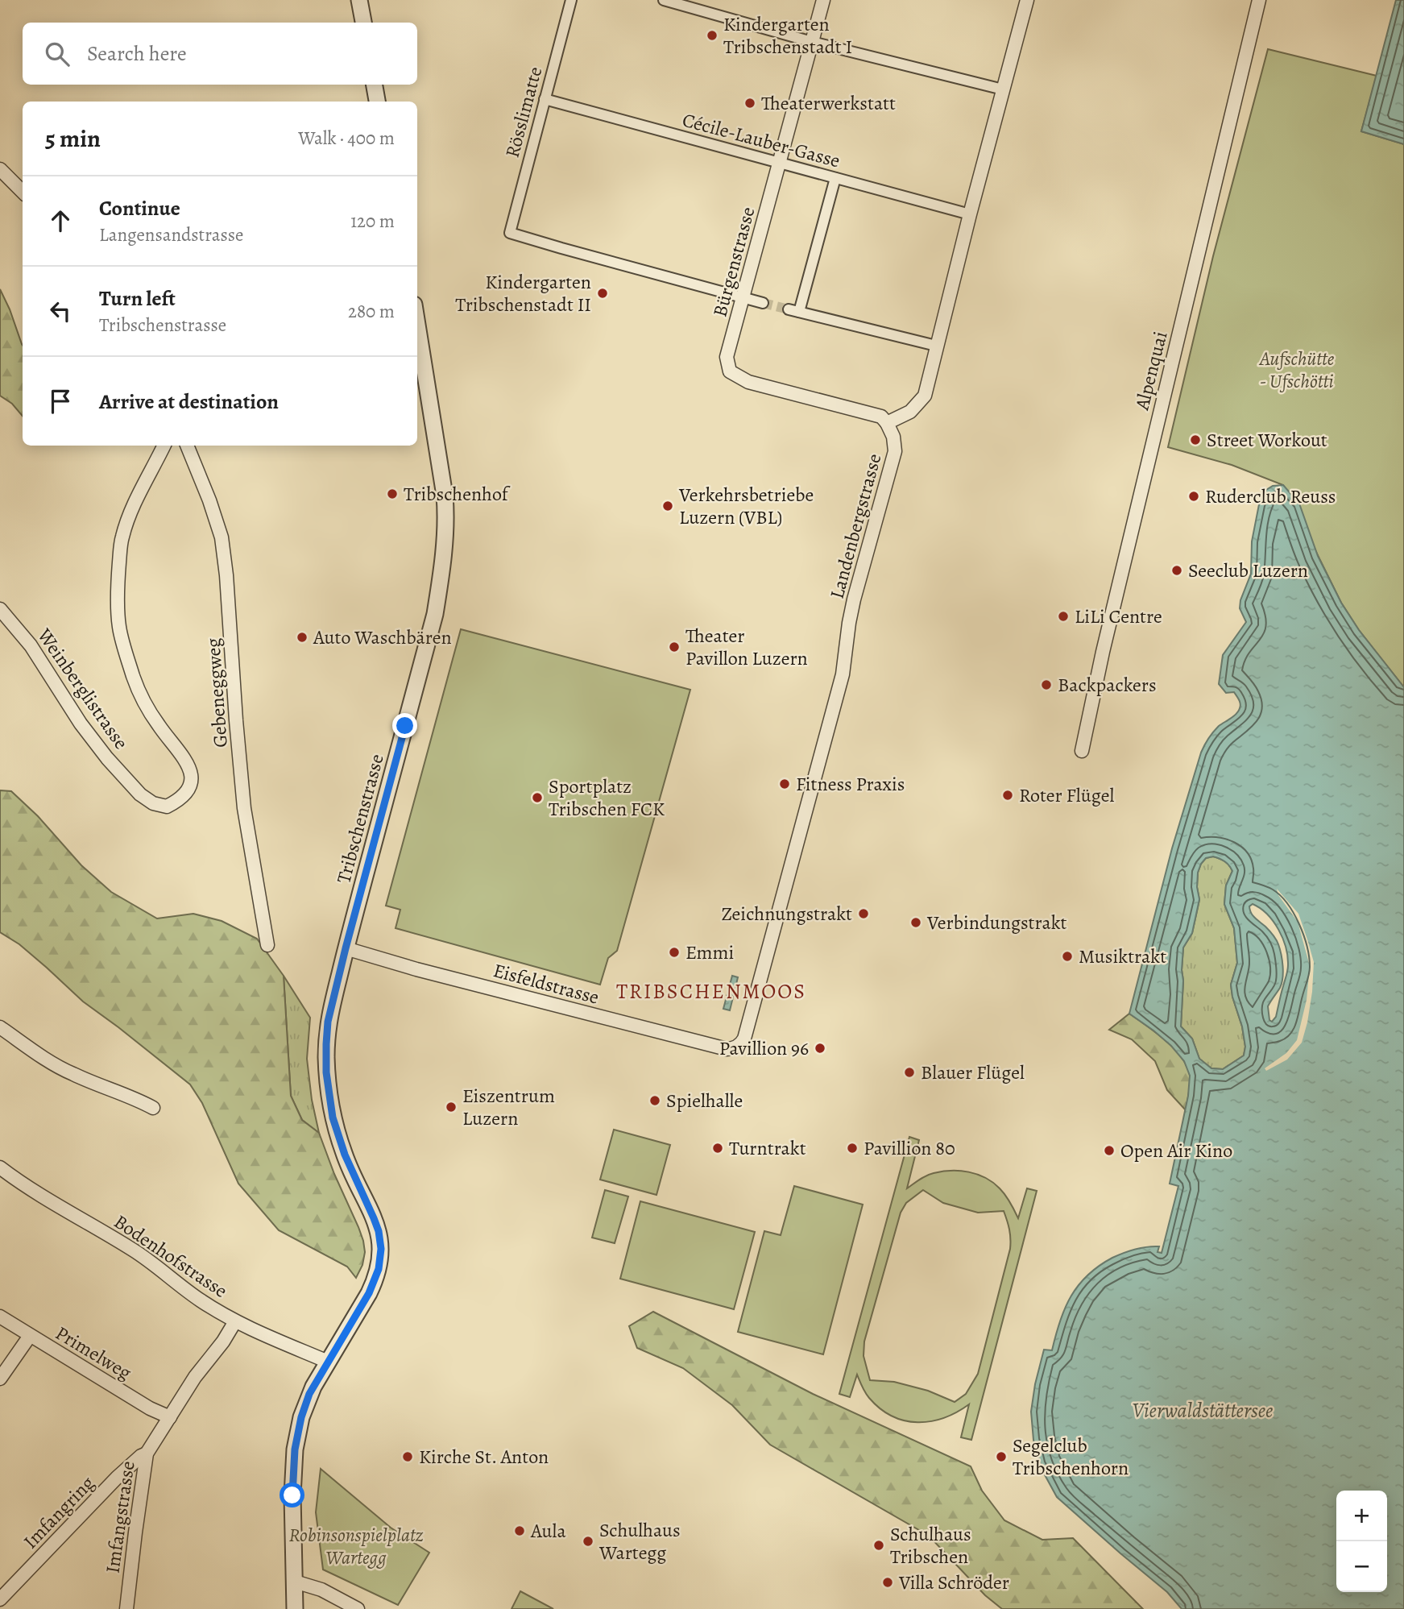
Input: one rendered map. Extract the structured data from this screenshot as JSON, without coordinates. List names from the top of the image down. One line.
{"streets":{"street":["Rösslimatte","Cécile-Lauber-Gasse","Bürgenstrasse","Alpenquai","Landenbergstrasse","Weinberglistrasse","Gebeneggweg","Tribschenstrasse","Eisfeldstrasse","Bodenhofstrasse","Primelweg","Imfangring","Imfangstrasse"]},"crossings":[["Rösslimatte","Cécile-Lauber-Gasse"],["Rösslimatte","Bürgenstrasse"],["Cécile-Lauber-Gasse","Bürgenstrasse"],["Bürgenstrasse","Landenbergstrasse"],["Landenbergstrasse","Eisfeldstrasse"],["Tribschenstrasse","Eisfeldstrasse"],["Tribschenstrasse","Bodenhofstrasse"],["Bodenhofstrasse","Imfangstrasse"],["Primelweg","Imfangstrasse"],["Imfangring","Imfangstrasse"]],"districts":["TRIBSCHENMOOS"],"water":["Vierwaldstättersee"],"parks":["Aufschütte - Ufschötti","Robinsonspielplatz Wartegg"],"places":["Kindergarten Tribschenstadt I","Theaterwerkstatt","Kindergarten Tribschenstadt II","Street Workout","Tribschenhof","Ruderclub Reuss","Verkehrsbetriebe Luzern (VBL)","Seeclub Luzern","LiLi Centre","Auto Waschbären","Theater Pavillon Luzern","Backpackers","Fitness Praxis","Roter Flügel","Sportplatz Tribschen FCK","Zeichnungstrakt","Verbindungstrakt","Emmi","Musiktrakt","Pavillion 96","Blauer Flügel","Spielhalle","Eiszentrum Luzern","Turntrakt","Pavillion 80","Open Air Kino","Kirche St. Anton","Segelclub Tribschenhorn","Aula","Schulhaus Wartegg","Schulhaus Tribschen","Villa Schröder"],"page":{"search":"Search here","heading":["5 min","Walk · 400 m"],"list":[["Continue","Langensandstrasse","120 m"],["Turn left","Tribschenstrasse","280 m"],"Arrive at destination"],"map_buttons":["+","−"]}}
